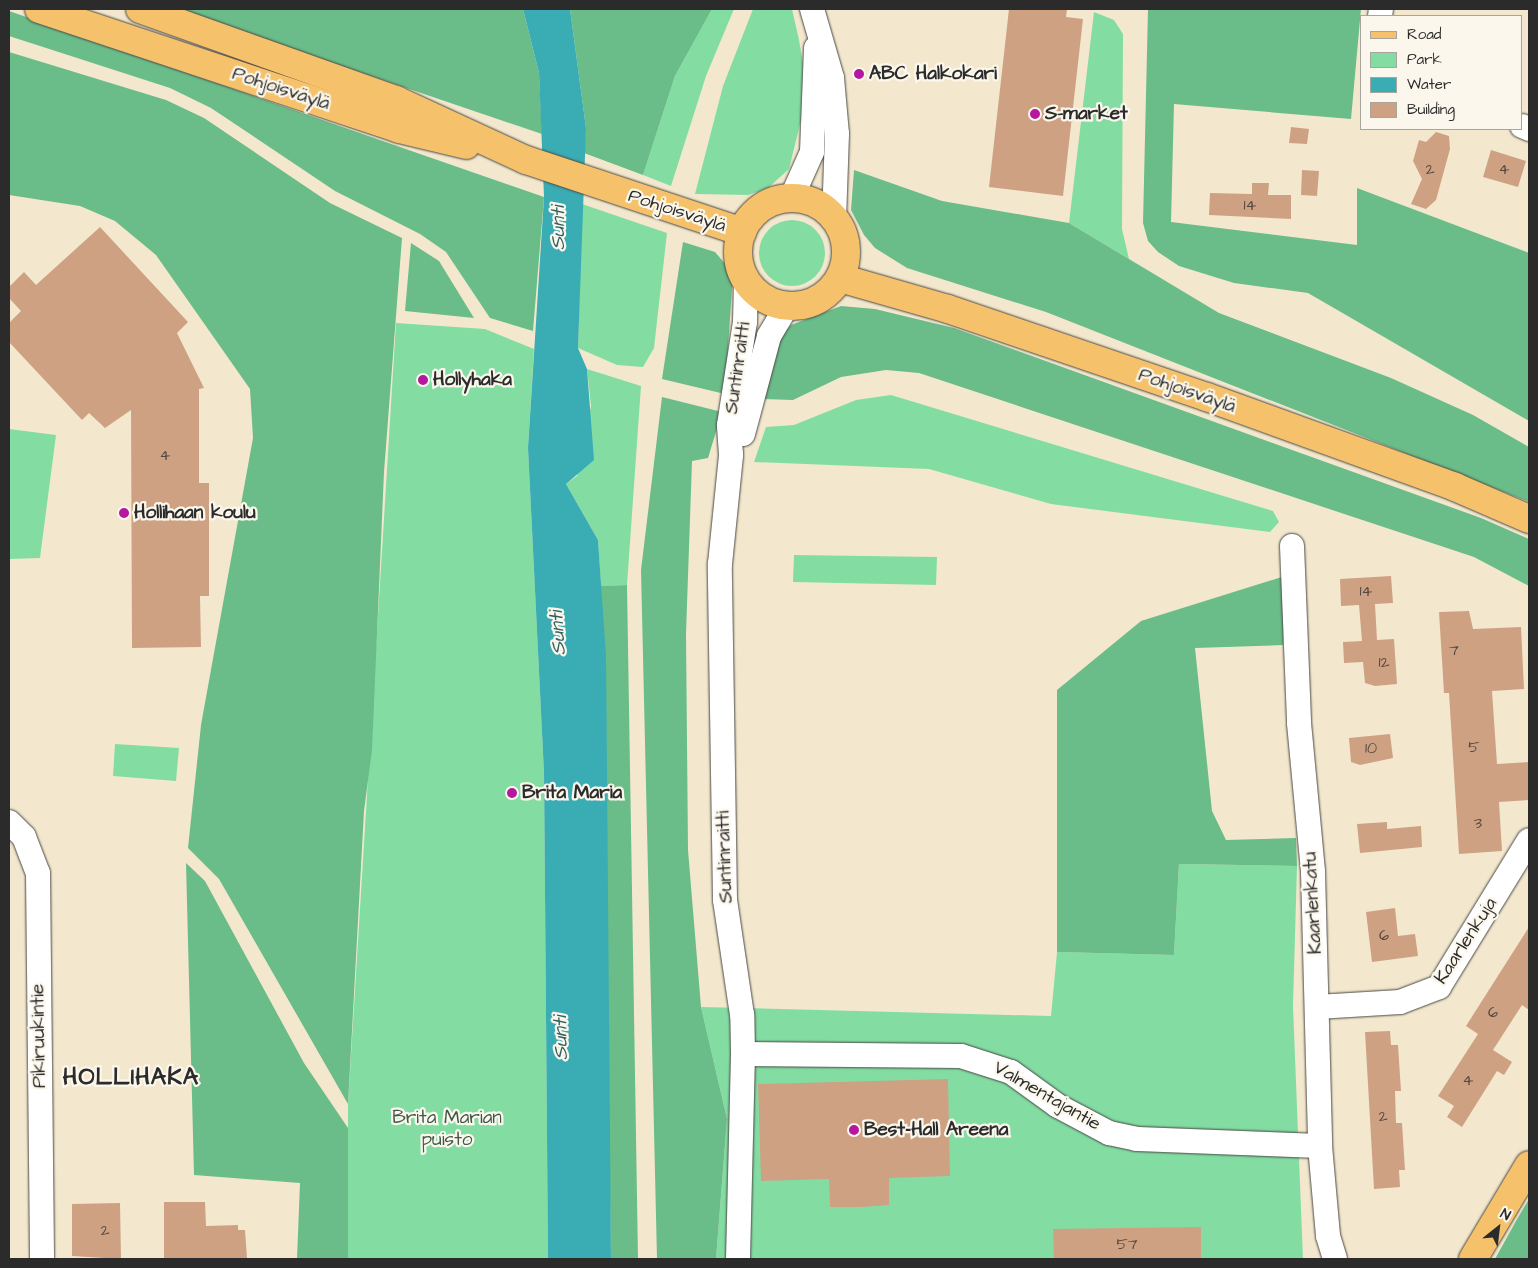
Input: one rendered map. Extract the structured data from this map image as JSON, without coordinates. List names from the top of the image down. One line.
{"streets":{"main road":["Pohjoisväylä"],"street":["Suntinraitti","Kaarlenkatu","Kaarlenkuja","Pikiruukintie","Valmentajantie"]},"crossings":[["Pohjoisväylä","Suntinraitti"],["Suntinraitti","Valmentajantie"],["Kaarlenkatu","Kaarlenkuja"],["Kaarlenkatu","Valmentajantie"]],"districts":["HOLLIHAKA"],"water":["Sunti"],"parks":["Brita Marian puisto"],"places":["ABC Halkokari","S-market","Hollyhaka","Hollihaan koulu","Brita Maria","Best‑Hall Areena"],"house_numbers":["2","4","14","4","14","7","12","5","10","3","6","6","4","2","2","57"],"legend":["Road","Park","Water","Building"],"north":"top right"}
